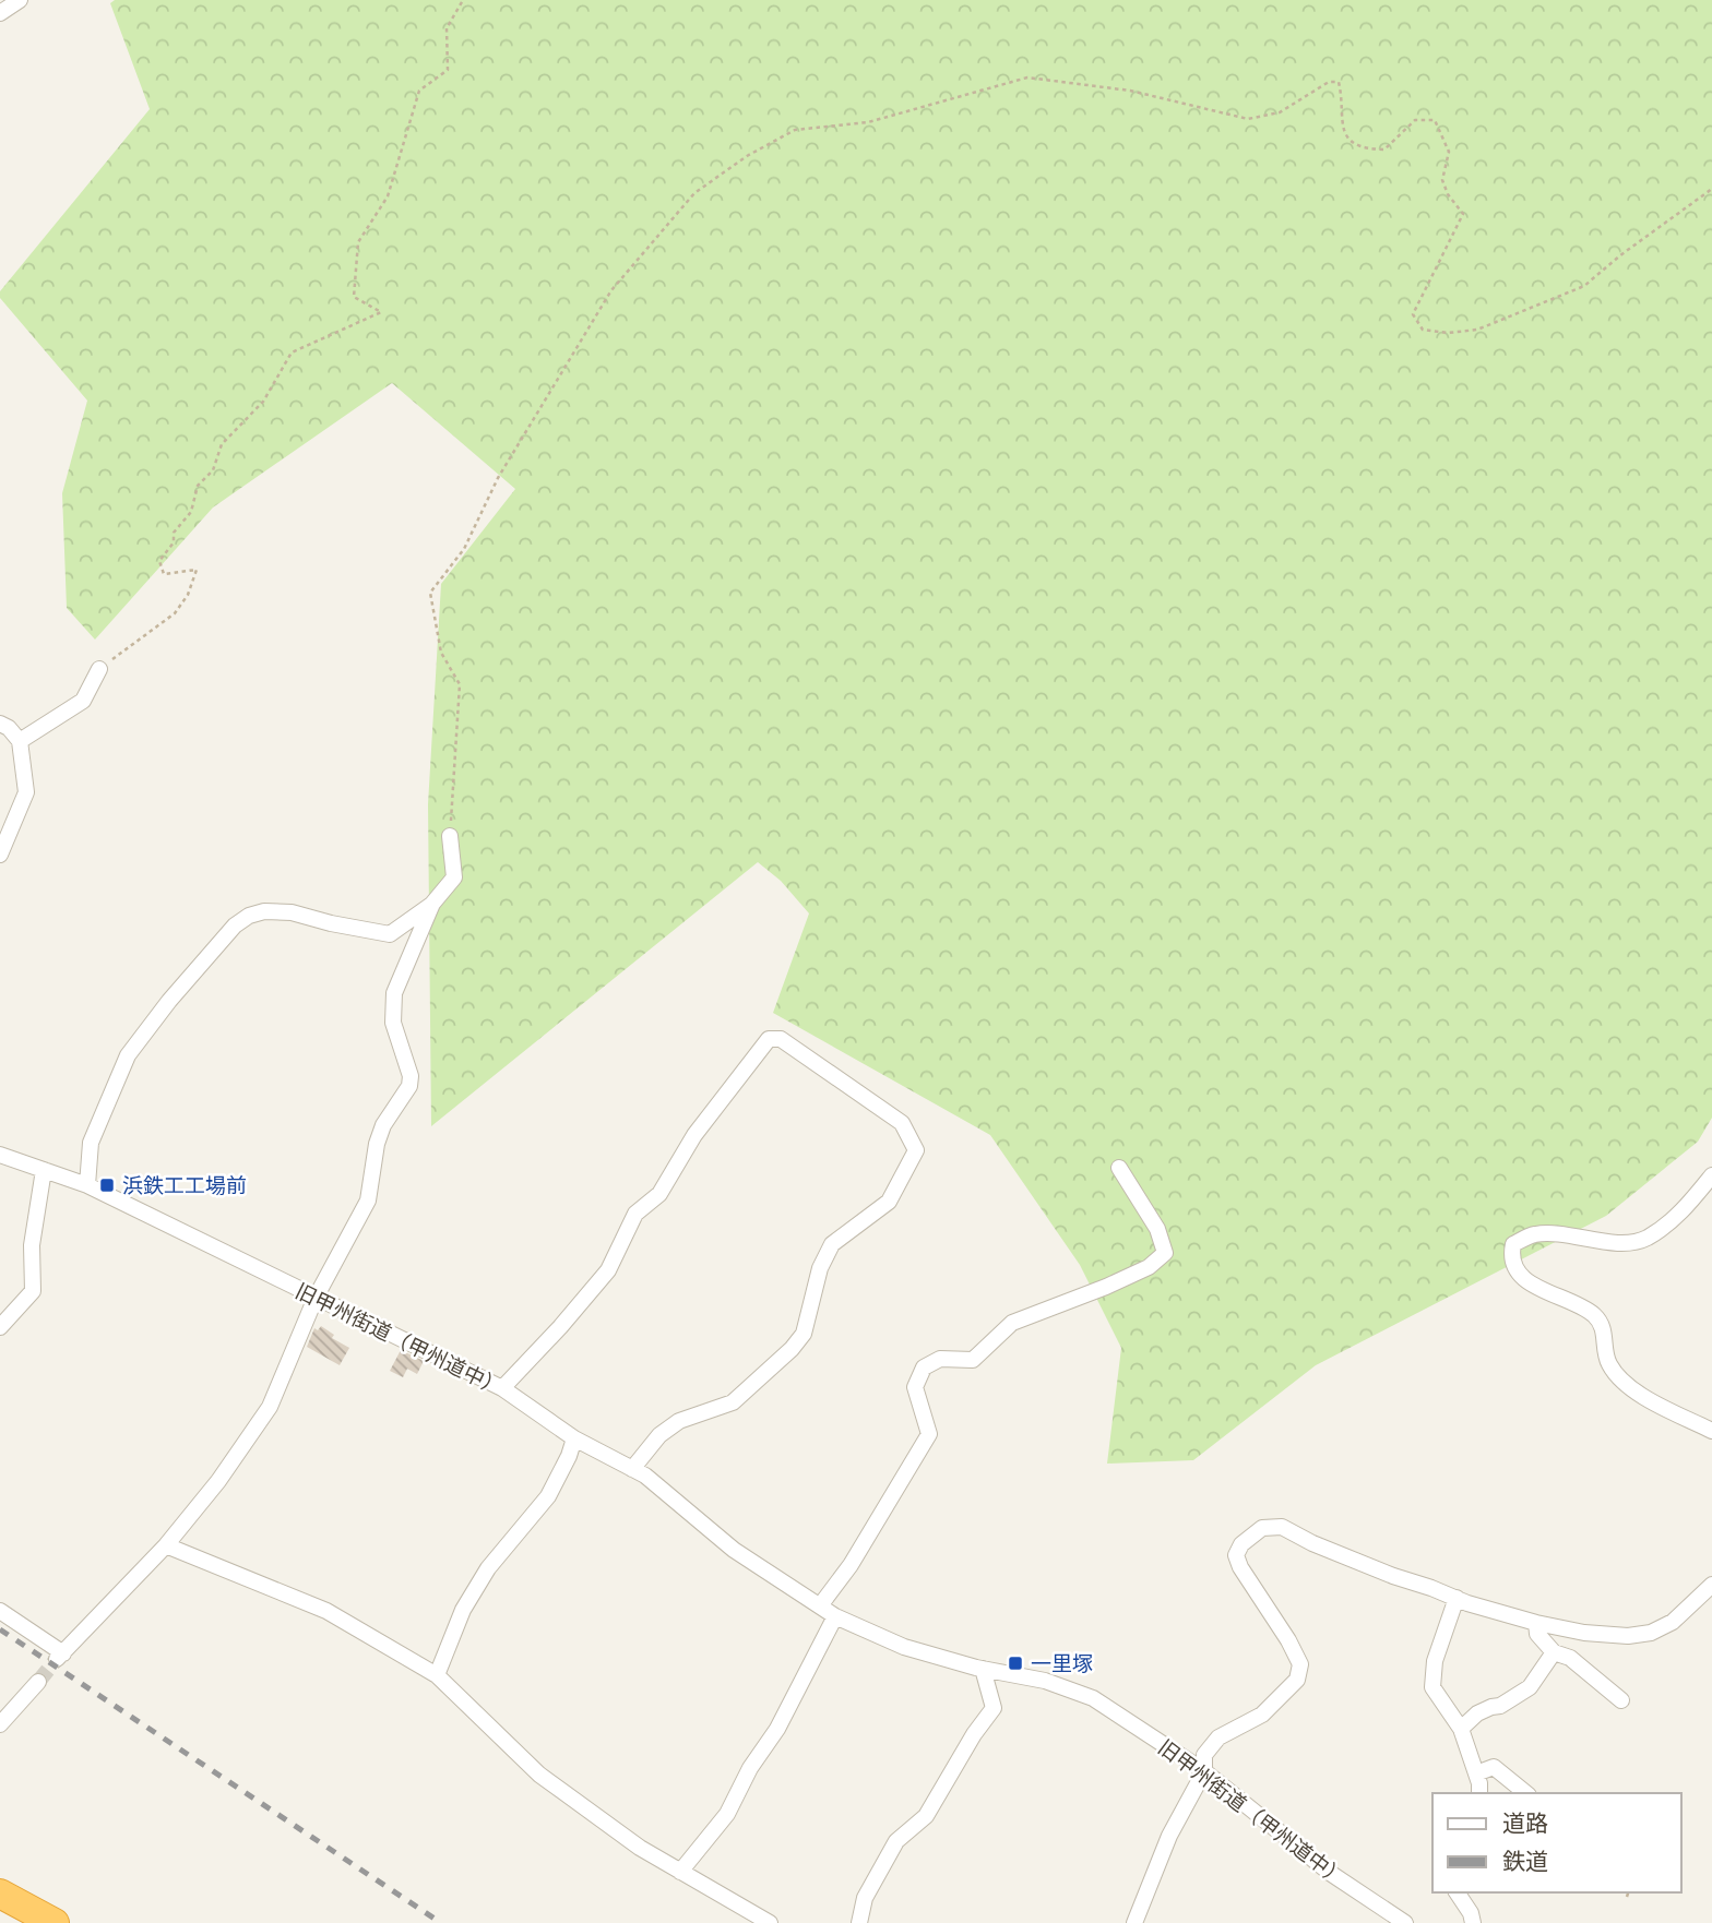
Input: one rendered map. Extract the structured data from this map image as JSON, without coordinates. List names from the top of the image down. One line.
{"streets":{"street":["旧甲州街道（甲州道中）"]},"places":{"transit":["浜鉄工工場前","一里塚"]},"legend":["道路","鉄道"]}
